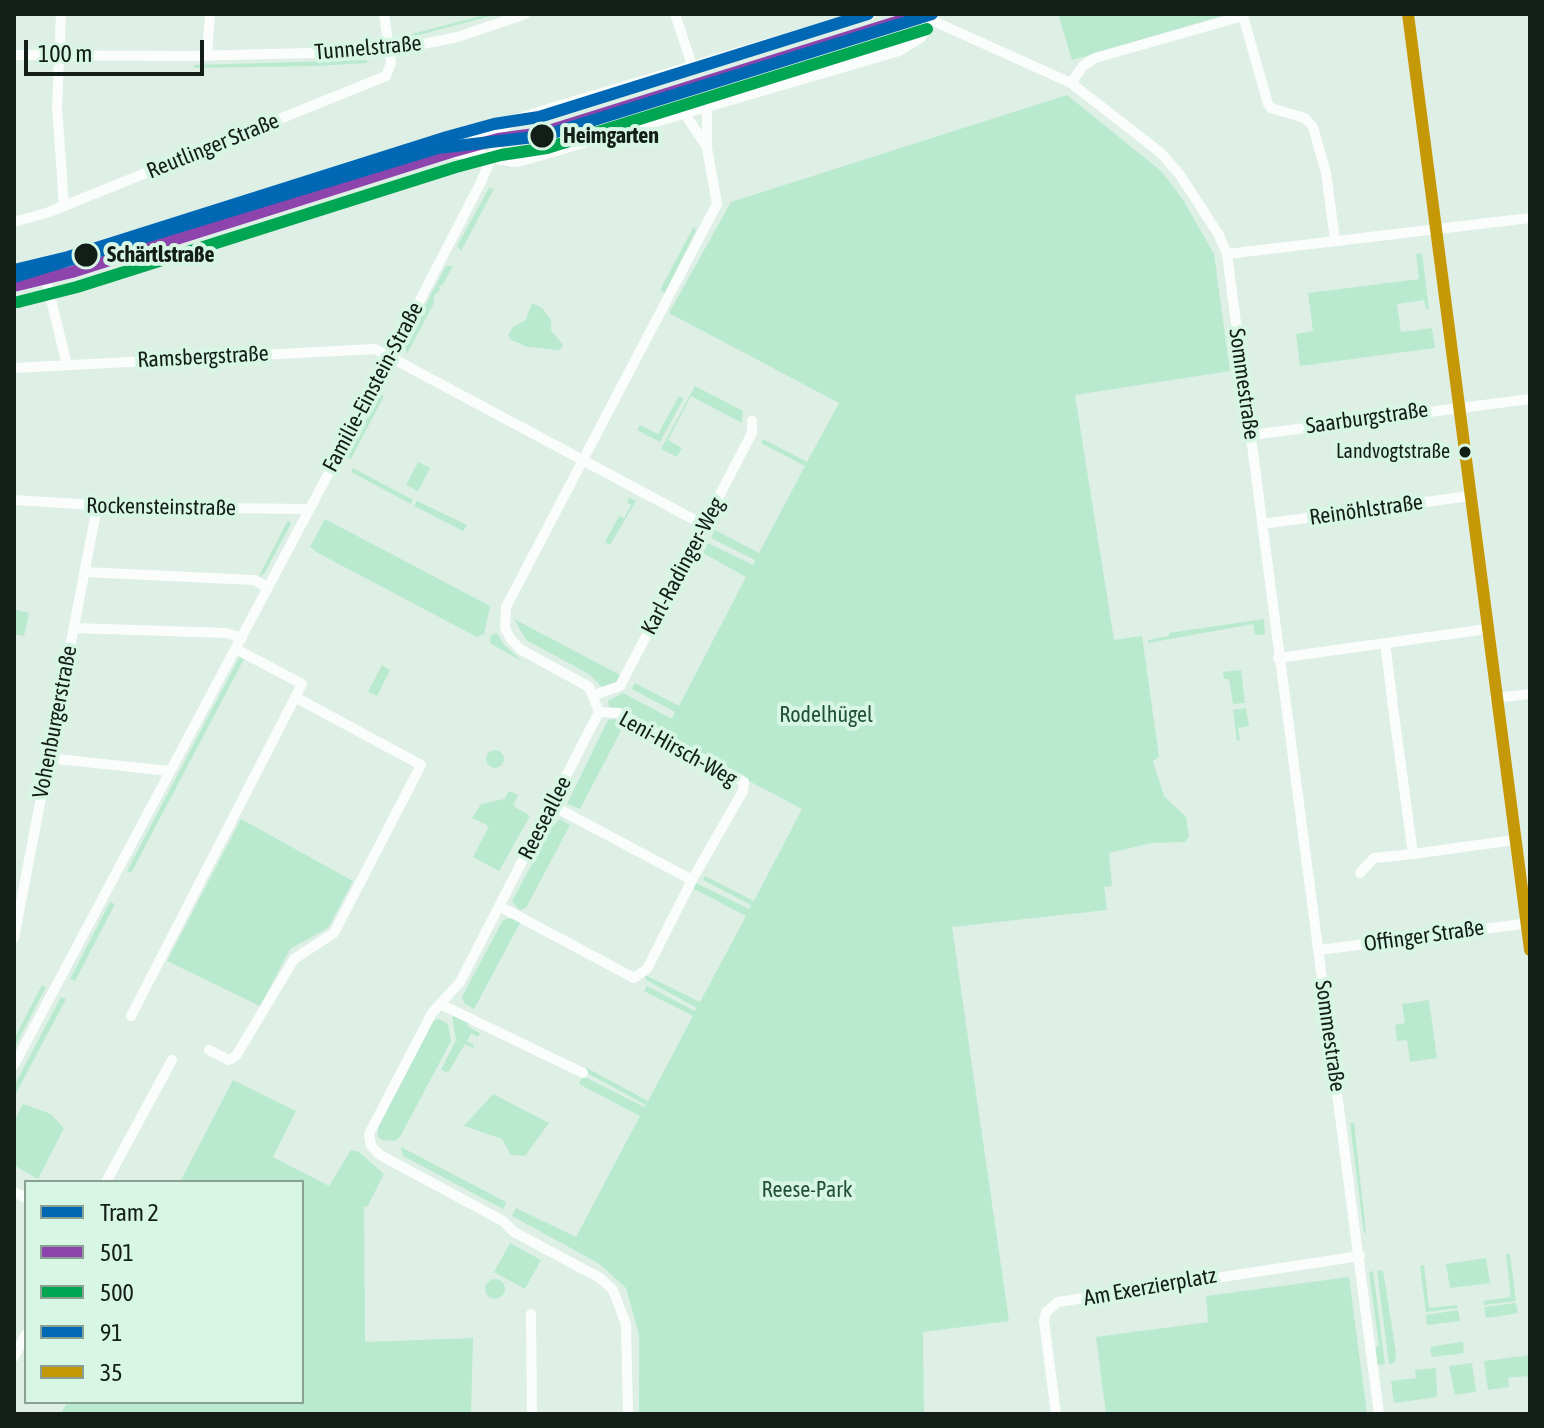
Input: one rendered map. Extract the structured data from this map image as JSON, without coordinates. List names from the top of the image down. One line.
{"streets":{"street":["Tunnelstraße","Reutlinger Straße","Ramsbergstraße","Sommestraße","Familie-Einstein-Straße","Saarburgstraße","Rockensteinstraße","Reinöhlstraße","Karl-Radinger-Weg","Vohenburgerstraße","Leni-Hirsch-Weg","Reeseallee","Offinger Straße","Am Exerzierplatz"]},"crossings":[["Tunnelstraße","Reutlinger Straße"],["Ramsbergstraße","Familie-Einstein-Straße"],["Ramsbergstraße","Karl-Radinger-Weg"],["Sommestraße","Saarburgstraße"],["Sommestraße","Reinöhlstraße"],["Sommestraße","Offinger Straße"],["Sommestraße","Am Exerzierplatz"],["Familie-Einstein-Straße","Rockensteinstraße"],["Rockensteinstraße","Vohenburgerstraße"],["Leni-Hirsch-Weg","Reeseallee"]],"parks":["Rodelhügel","Reese-Park"],"places":["Heimgarten","Schärtlstraße","Landvogtstraße"],"lines":["tram line 2","transit line 501","transit line 91","transit line 35","transit line 500"],"legend":["Tram 2","501","500","91","35"],"scale_bar":"100 m"}
